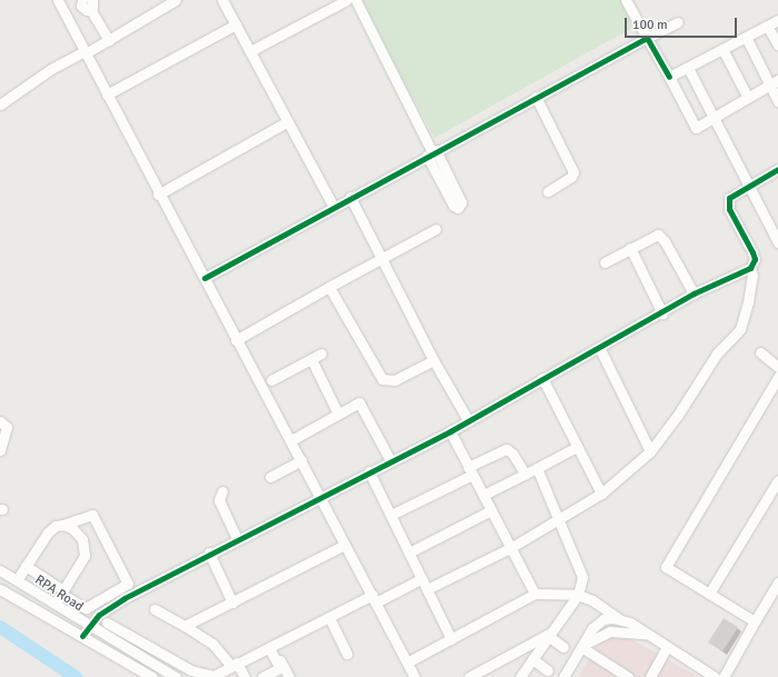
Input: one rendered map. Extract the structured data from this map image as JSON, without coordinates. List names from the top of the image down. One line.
{"streets":{"street":["RPA Road"]},"scale_bar":"100 m"}
